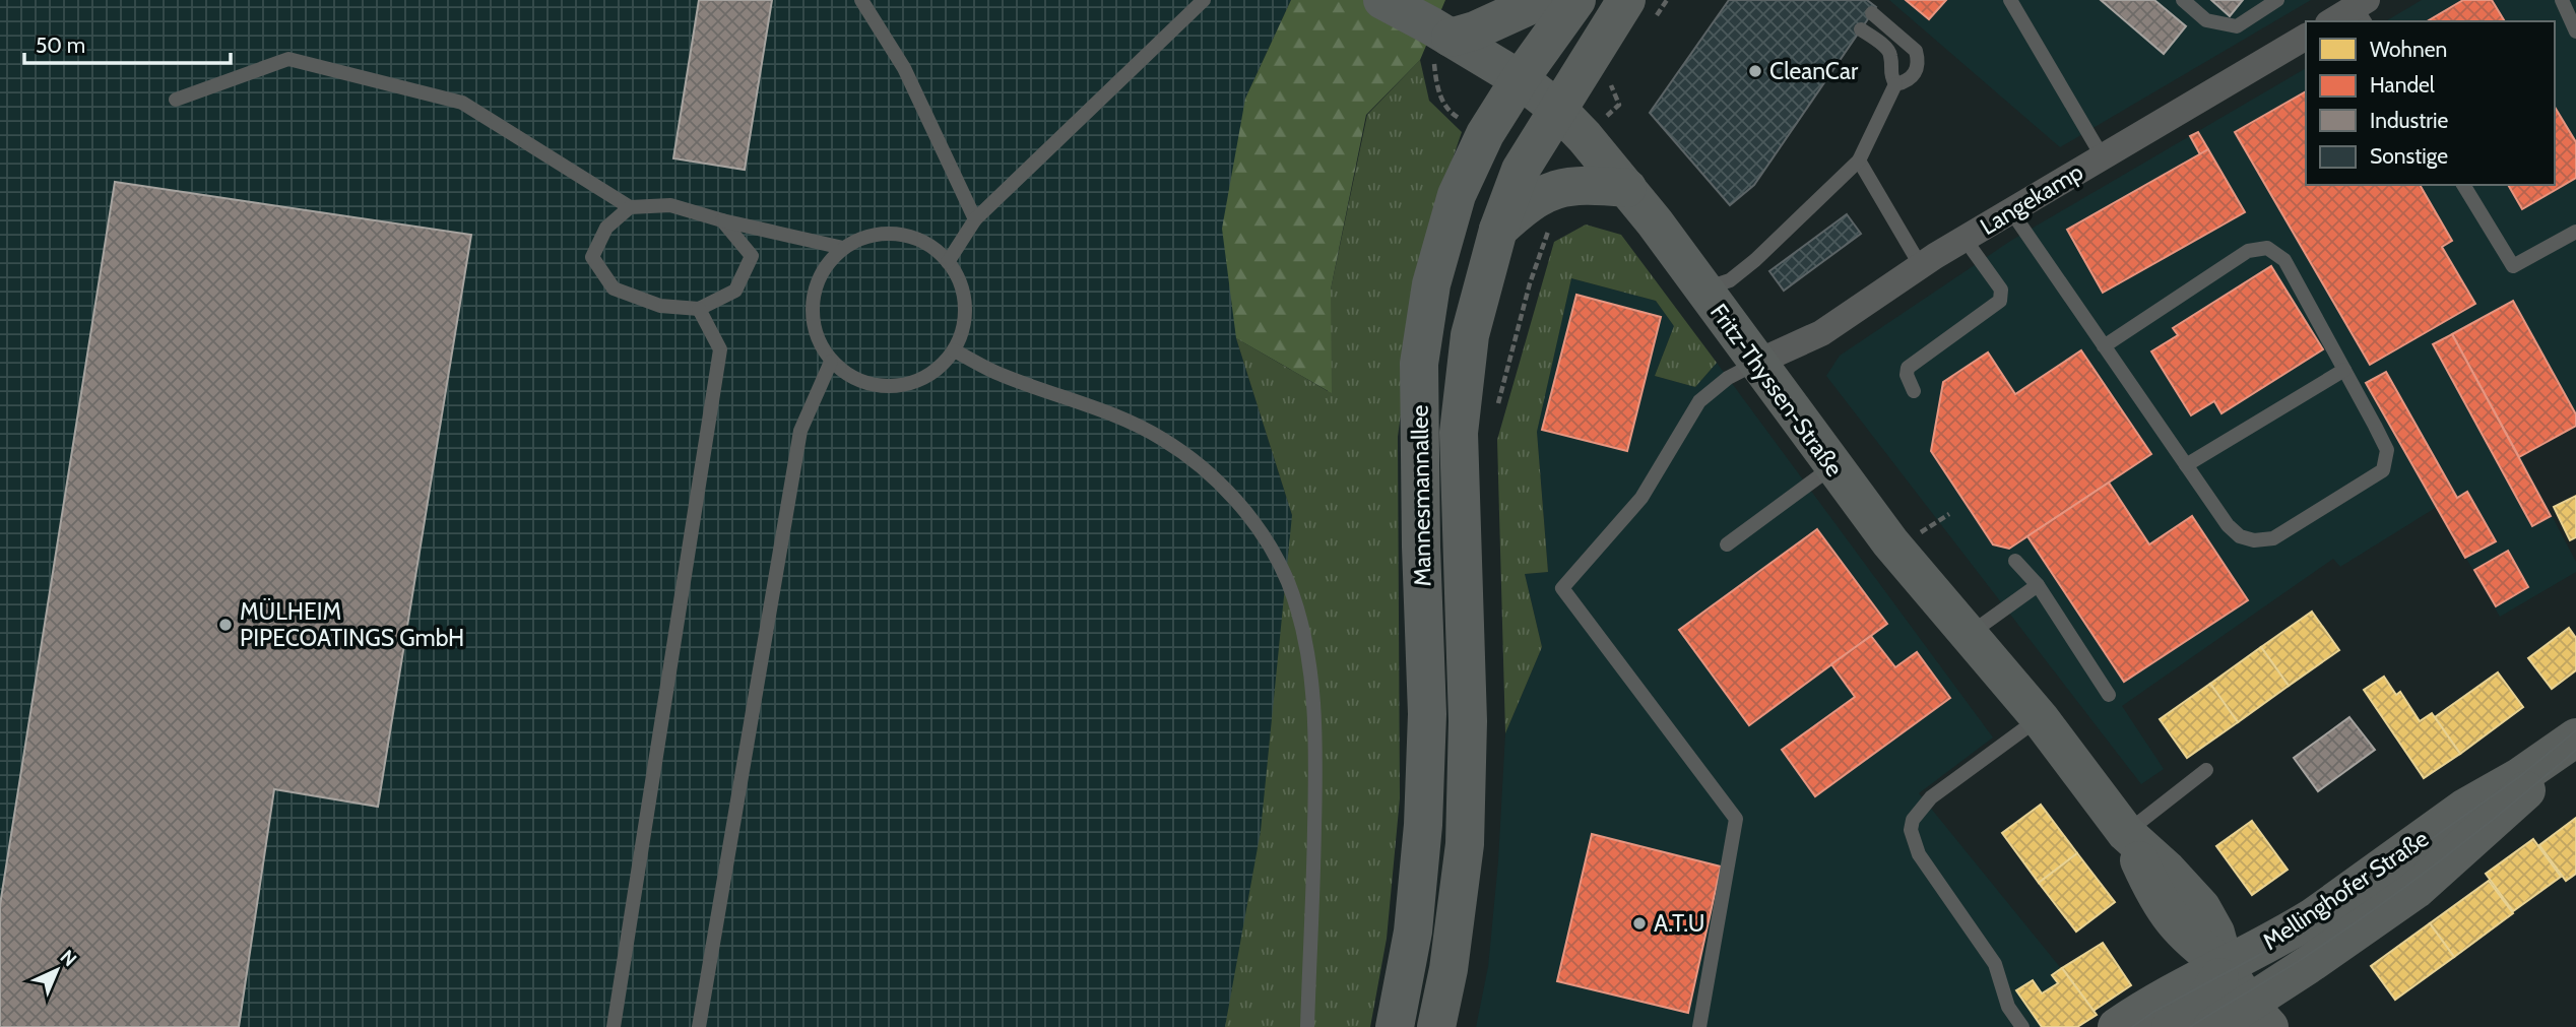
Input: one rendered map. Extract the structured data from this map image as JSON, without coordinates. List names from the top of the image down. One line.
{"streets":{"street":["Langekamp","Fritz-Thyssen-Straße","Mannesmannallee","Mellinghofer Straße"]},"crossings":[["Langekamp","Fritz-Thyssen-Straße"],["Fritz-Thyssen-Straße","Mannesmannallee"],["Fritz-Thyssen-Straße","Mellinghofer Straße"]],"places":["CleanCar","MÜLHEIM PIPECOATINGS GmbH","A.T.U"],"legend":["Wohnen","Handel","Industrie","Sonstige"],"scale_bar":"50 m","north":"top right"}
